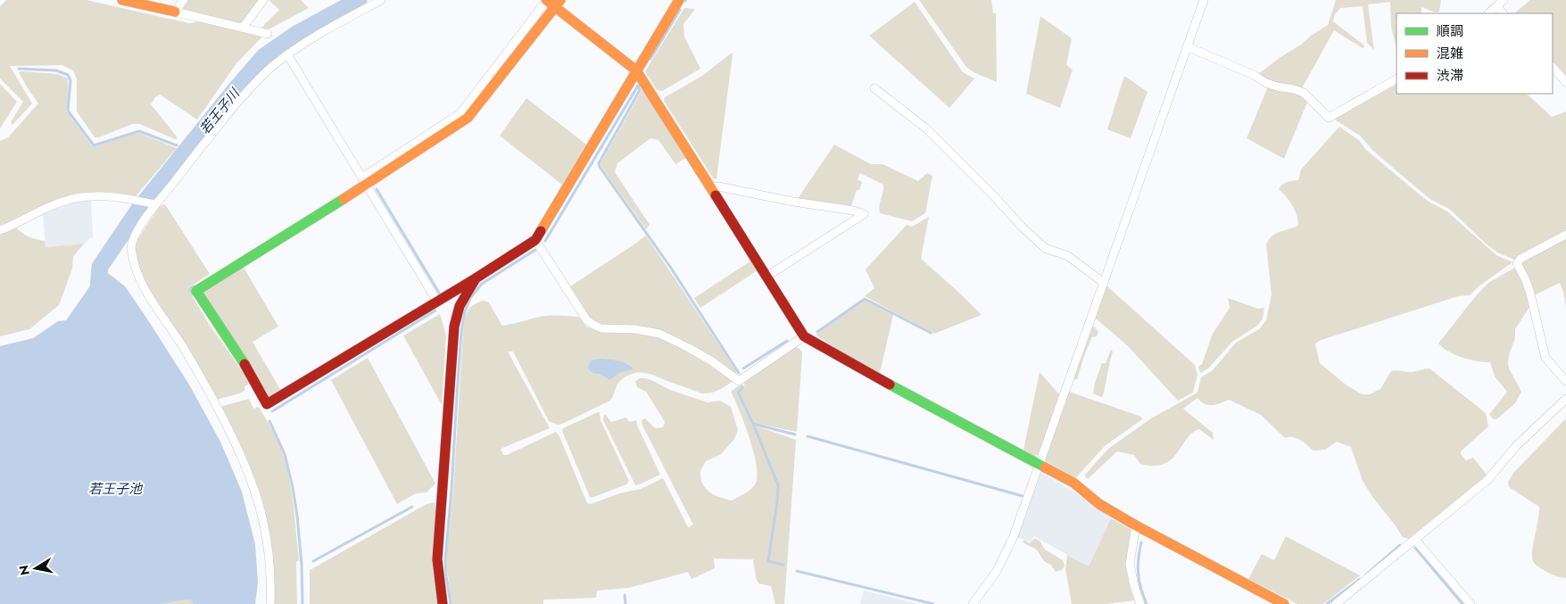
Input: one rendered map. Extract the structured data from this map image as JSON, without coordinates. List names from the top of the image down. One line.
{"water":["若王子川","若王子池"],"legend":["順調","混雑","渋滞"],"north":"left"}
